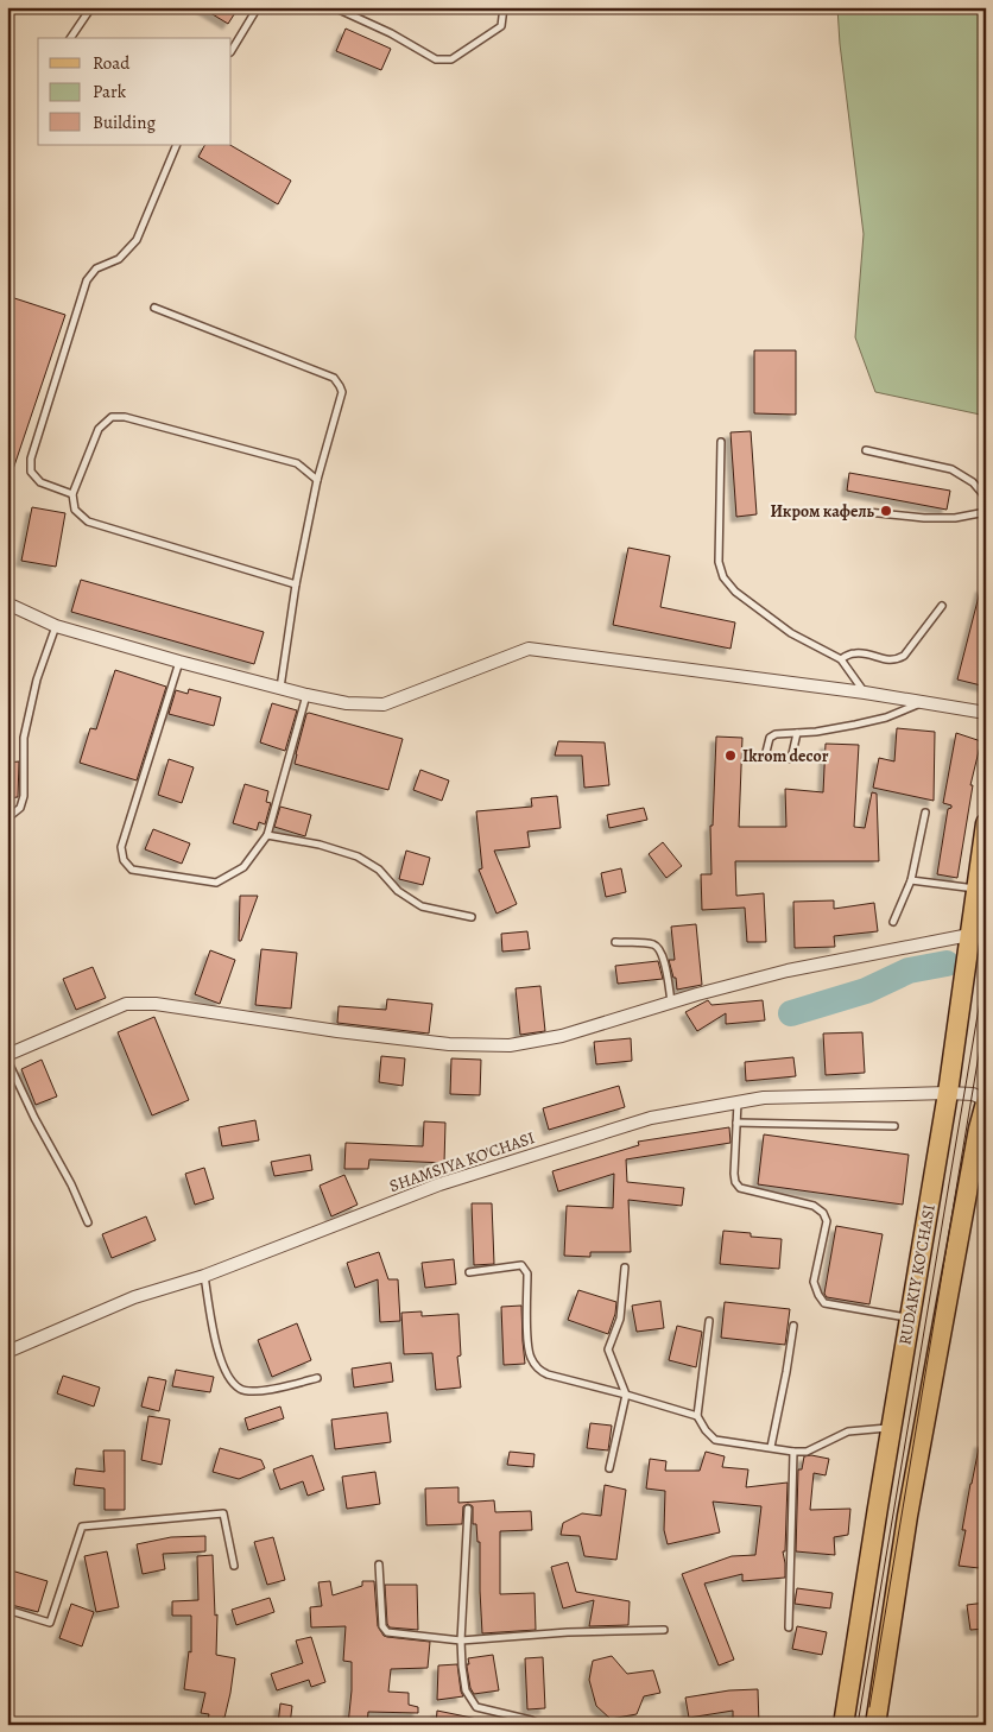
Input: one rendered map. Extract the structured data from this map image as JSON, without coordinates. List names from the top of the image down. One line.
{"streets":{"main road":["RUDAKIY KO'CHASI"],"street":["SHAMSIYA KO'CHASI"]},"crossings":[["SHAMSIYA KO'CHASI","RUDAKIY KO'CHASI"]],"places":["Икром кафель","Ikrom decor"],"legend":["Road","Park","Building"]}
